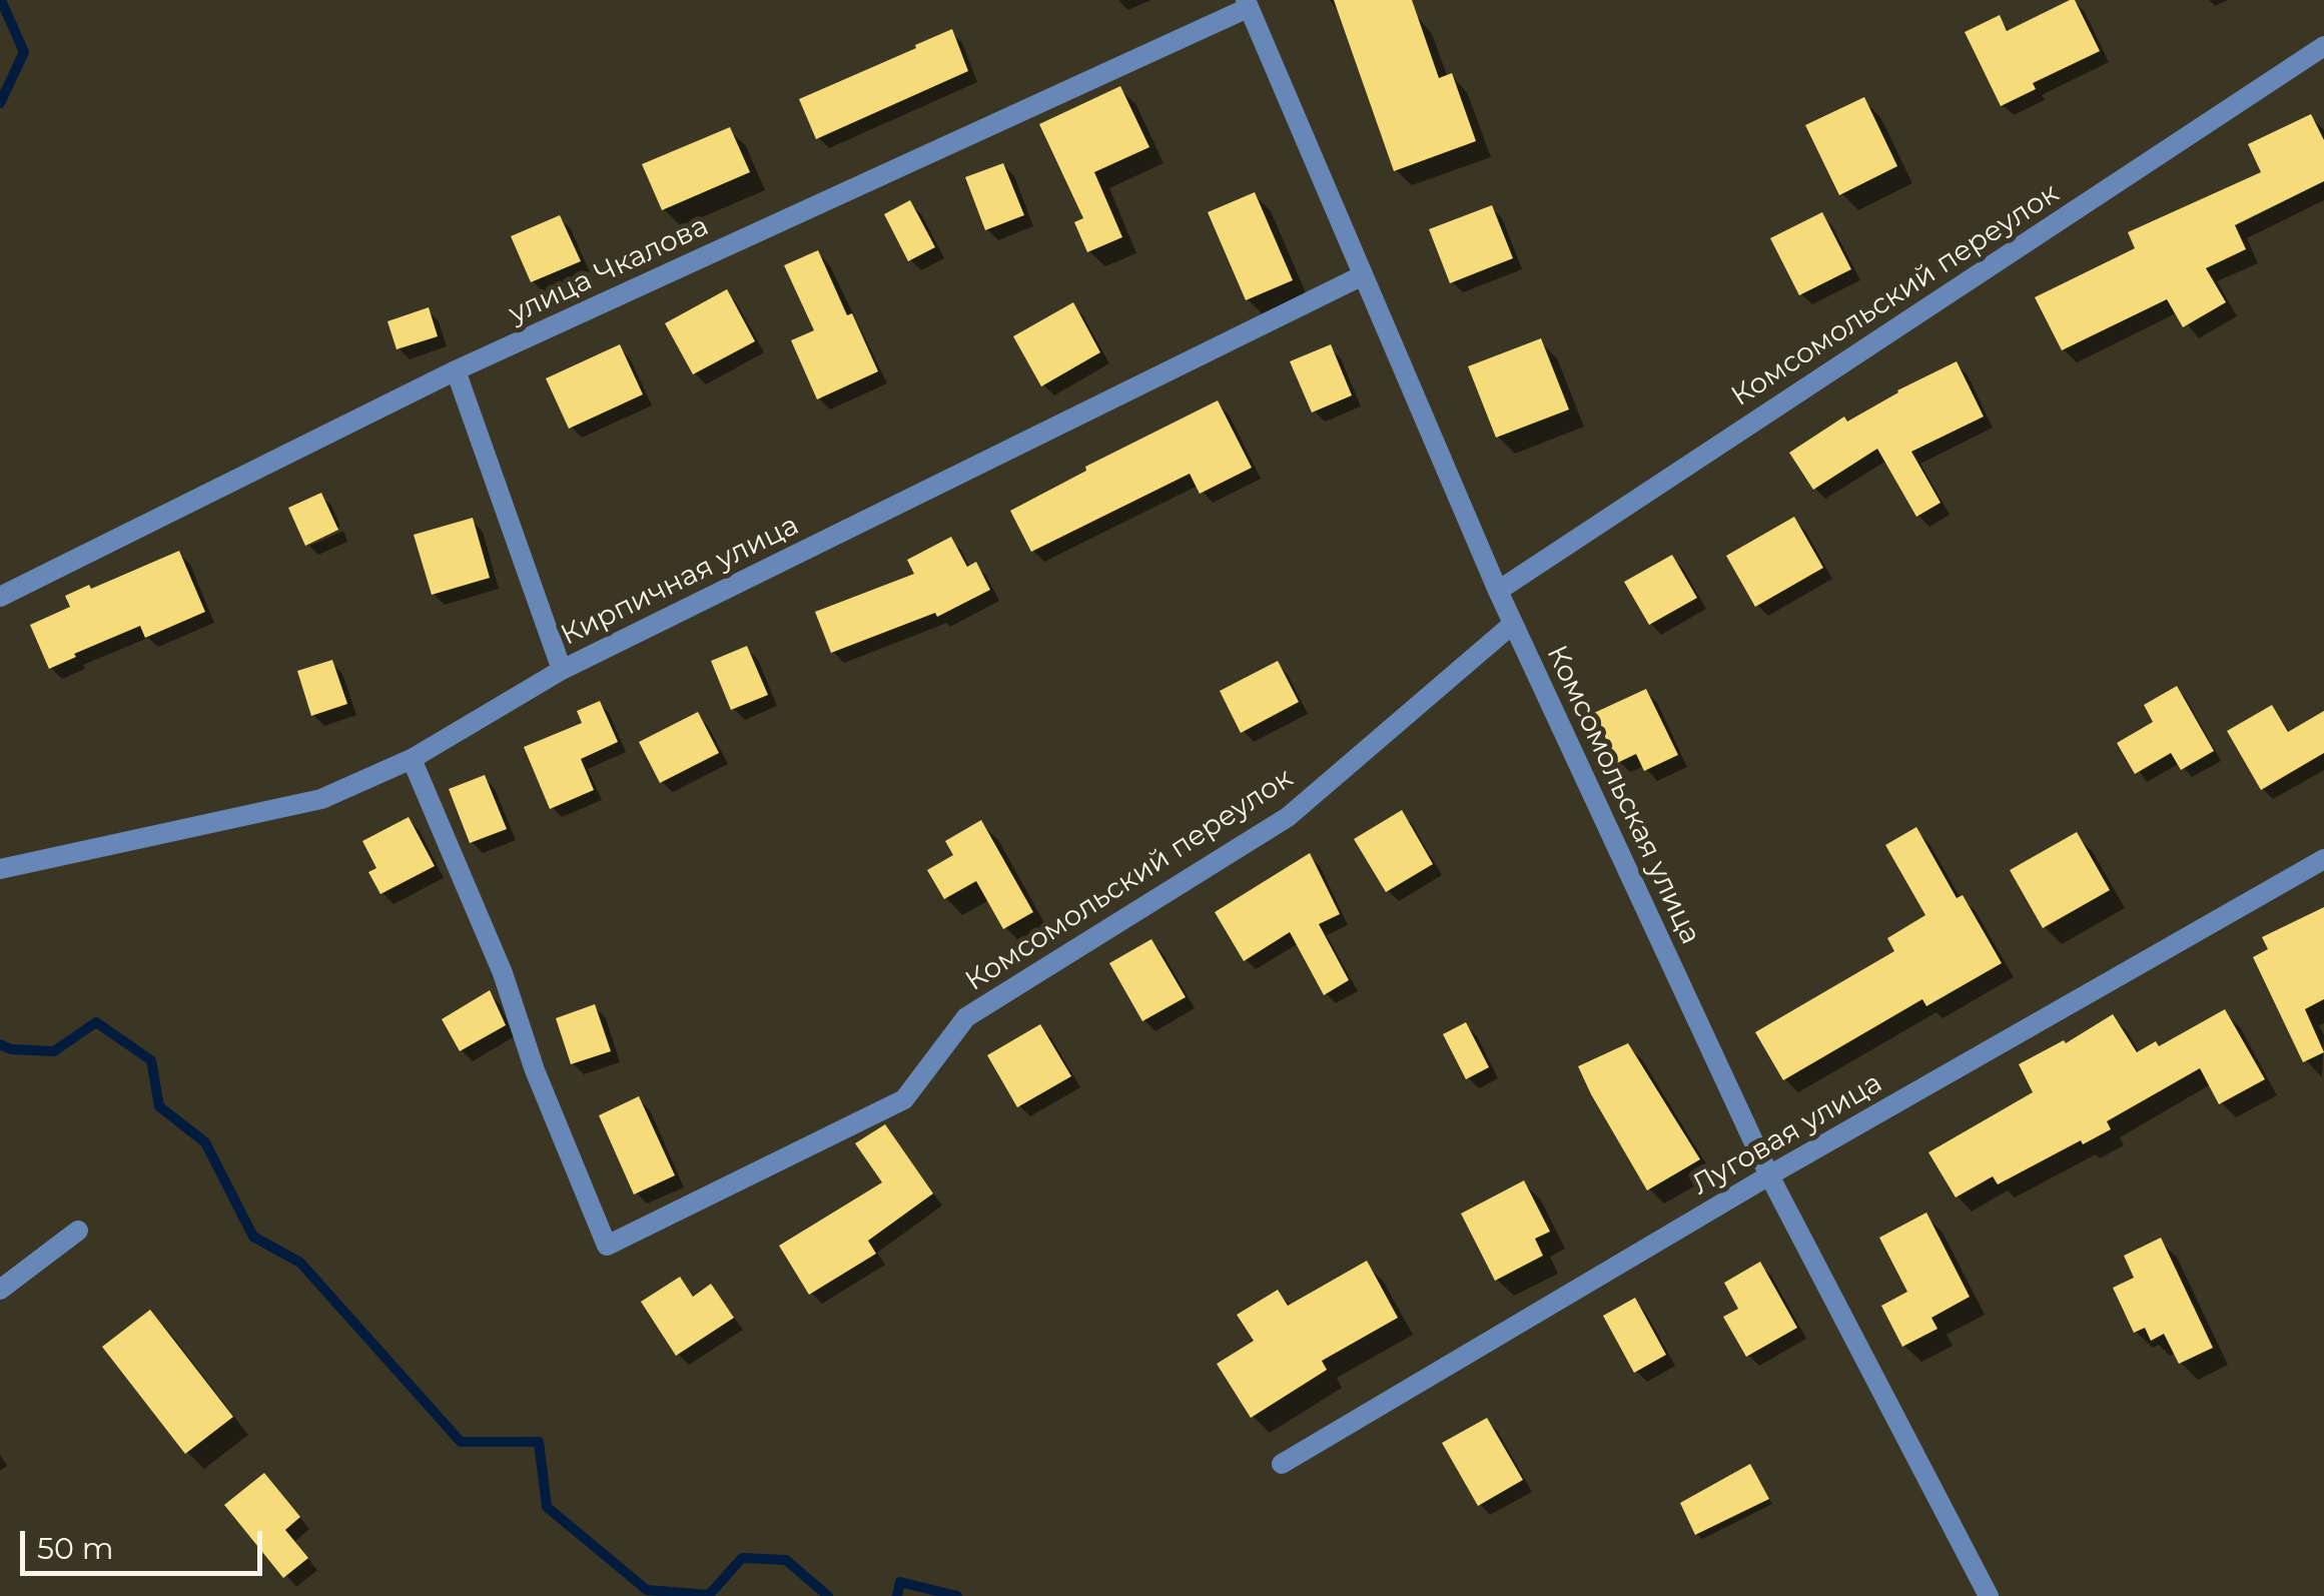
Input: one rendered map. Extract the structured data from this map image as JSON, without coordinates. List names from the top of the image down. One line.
{"streets":{"street":["улица Чкалова","Комсомольский переулок","Кирпичная улица","Комсомольская улица","Луговая улица"]},"crossings":[["улица Чкалова","Комсомольская улица"],["Комсомольский переулок","Кирпичная улица"],["Комсомольский переулок","Комсомольская улица"],["Кирпичная улица","Комсомольская улица"],["Комсомольская улица","Луговая улица"]],"scale_bar":"50 m"}
